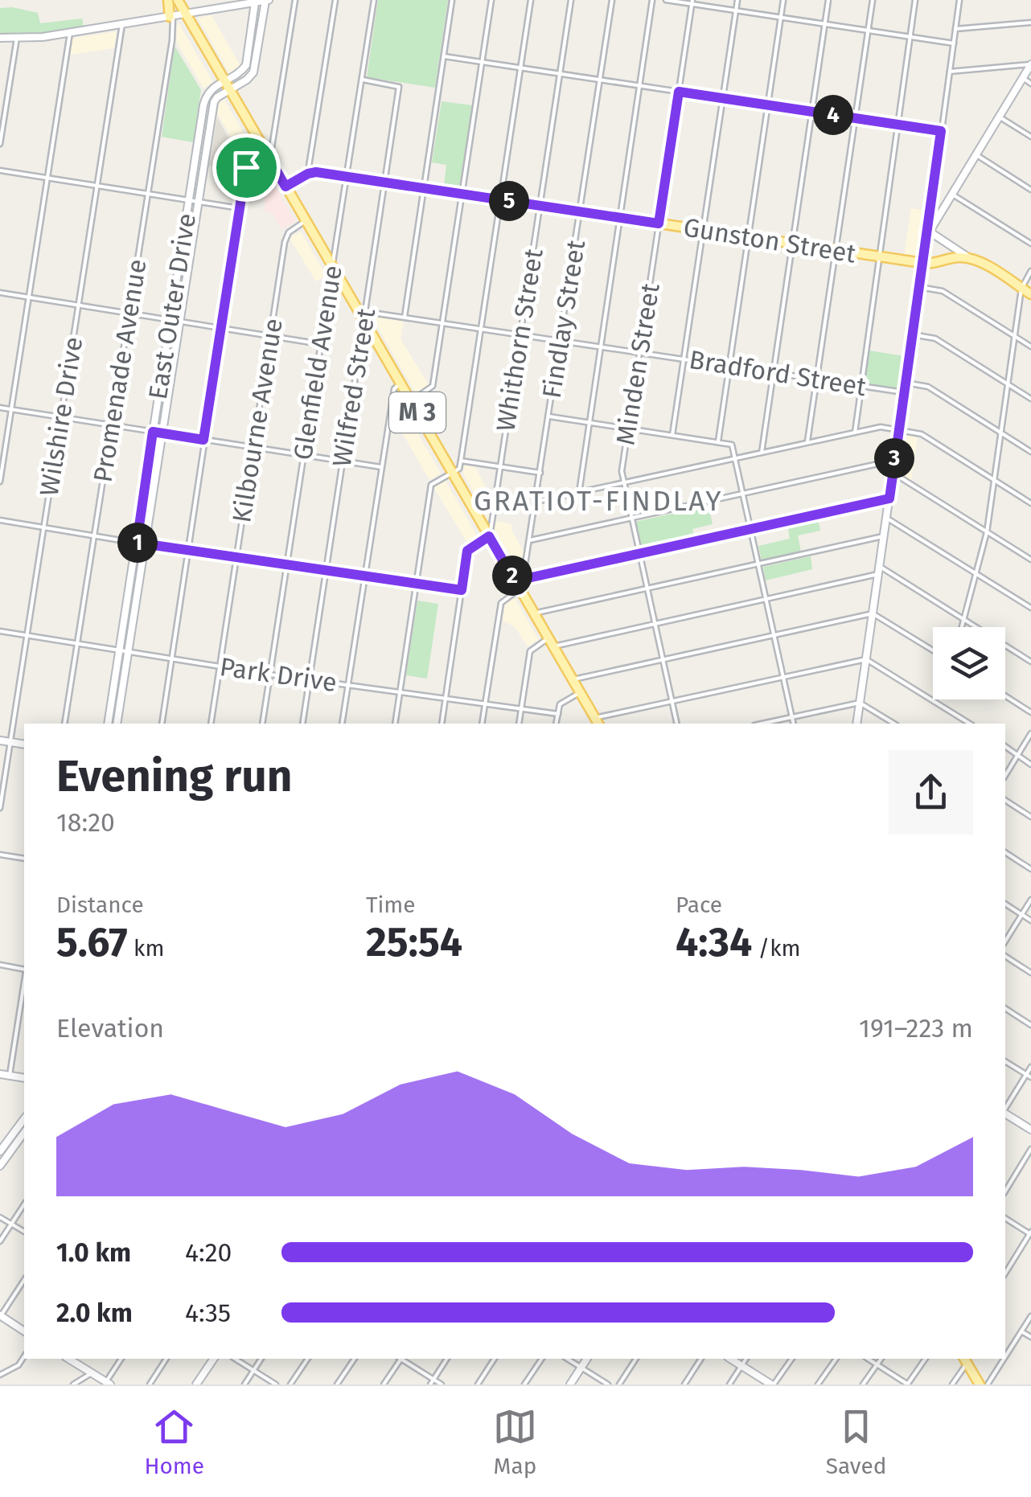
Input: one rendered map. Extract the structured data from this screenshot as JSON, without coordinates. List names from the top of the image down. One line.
{"streets":{"main road":["Gunston Street","M 3"],"street":["East Outer Drive","Findlay Street","Whithorn Street","Glenfield Avenue","Minden Street","Promenade Avenue","Bradford Street","Wilfred Street","Wilshire Drive","Kilbourne Avenue","Park Drive"]},"crossings":[["Gunston Street","Findlay Street"],["Gunston Street","Whithorn Street"],["Gunston Street","Glenfield Avenue"],["Gunston Street","Minden Street"],["Gunston Street","Wilfred Street"],["East Outer Drive","Park Drive"],["Findlay Street","Bradford Street"],["Findlay Street","M 3"],["Findlay Street","Park Drive"],["Whithorn Street","Bradford Street"],["Whithorn Street","M 3"],["Glenfield Avenue","Wilfred Street"],["Glenfield Avenue","M 3"],["Glenfield Avenue","Park Drive"],["Minden Street","Bradford Street"],["Promenade Avenue","Park Drive"],["Bradford Street","Wilfred Street"],["Bradford Street","M 3"],["Wilfred Street","M 3"],["Wilfred Street","Park Drive"],["M 3","Kilbourne Avenue"],["Wilshire Drive","Park Drive"],["Kilbourne Avenue","Park Drive"]],"districts":["GRATIOT-FINDLAY"],"page":{"pins":["4","5","3","1","2"],"heading":["Evening run","18:20"],"stats":[["Distance","5.67 km"],["Time","25:54"],["Pace","4:34 /km"]],"chart":["Elevation","191–223 m"],"list":[{"name":"1.0 km","note":"4:20"},{"name":"2.0 km","note":"4:35"}],"tabs":["Home","Map","Saved"]}}
